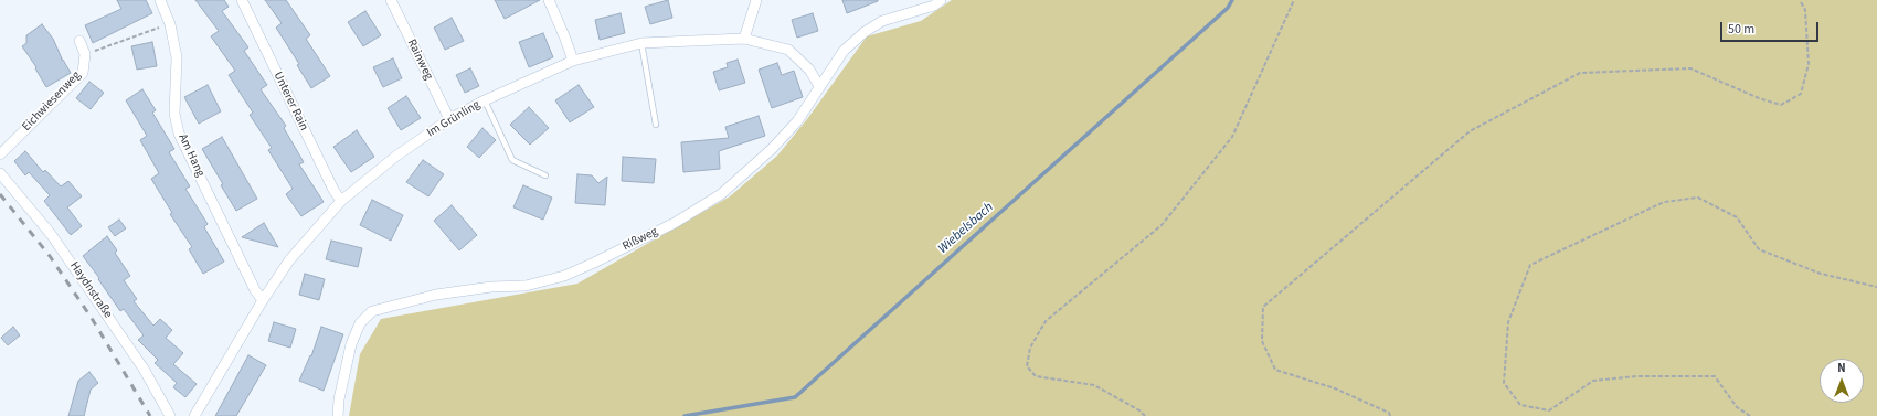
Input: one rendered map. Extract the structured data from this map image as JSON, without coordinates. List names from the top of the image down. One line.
{"streets":{"street":["Rainweg","Eichwiesenweg","Unterer Rain","Im Grünling","Am Hang","Rißweg","Haydnstraße"]},"crossings":[["Rainweg","Im Grünling"],["Unterer Rain","Im Grünling"],["Im Grünling","Am Hang"],["Im Grünling","Rißweg"]],"water":["Wiebelsbach"],"scale_bar":"50 m","north":"top"}
